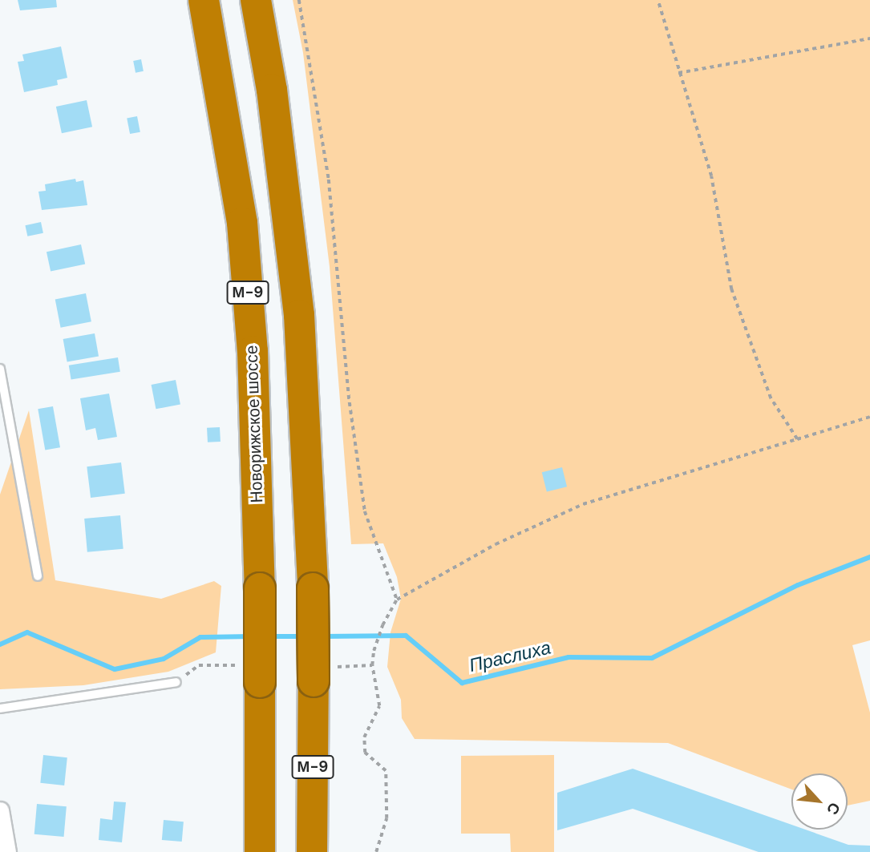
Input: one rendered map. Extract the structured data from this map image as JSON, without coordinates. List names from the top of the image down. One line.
{"streets":{"highway":["М-9","Новорижское шоссе"]},"water":["Праслиха"],"north":"bottom right"}
